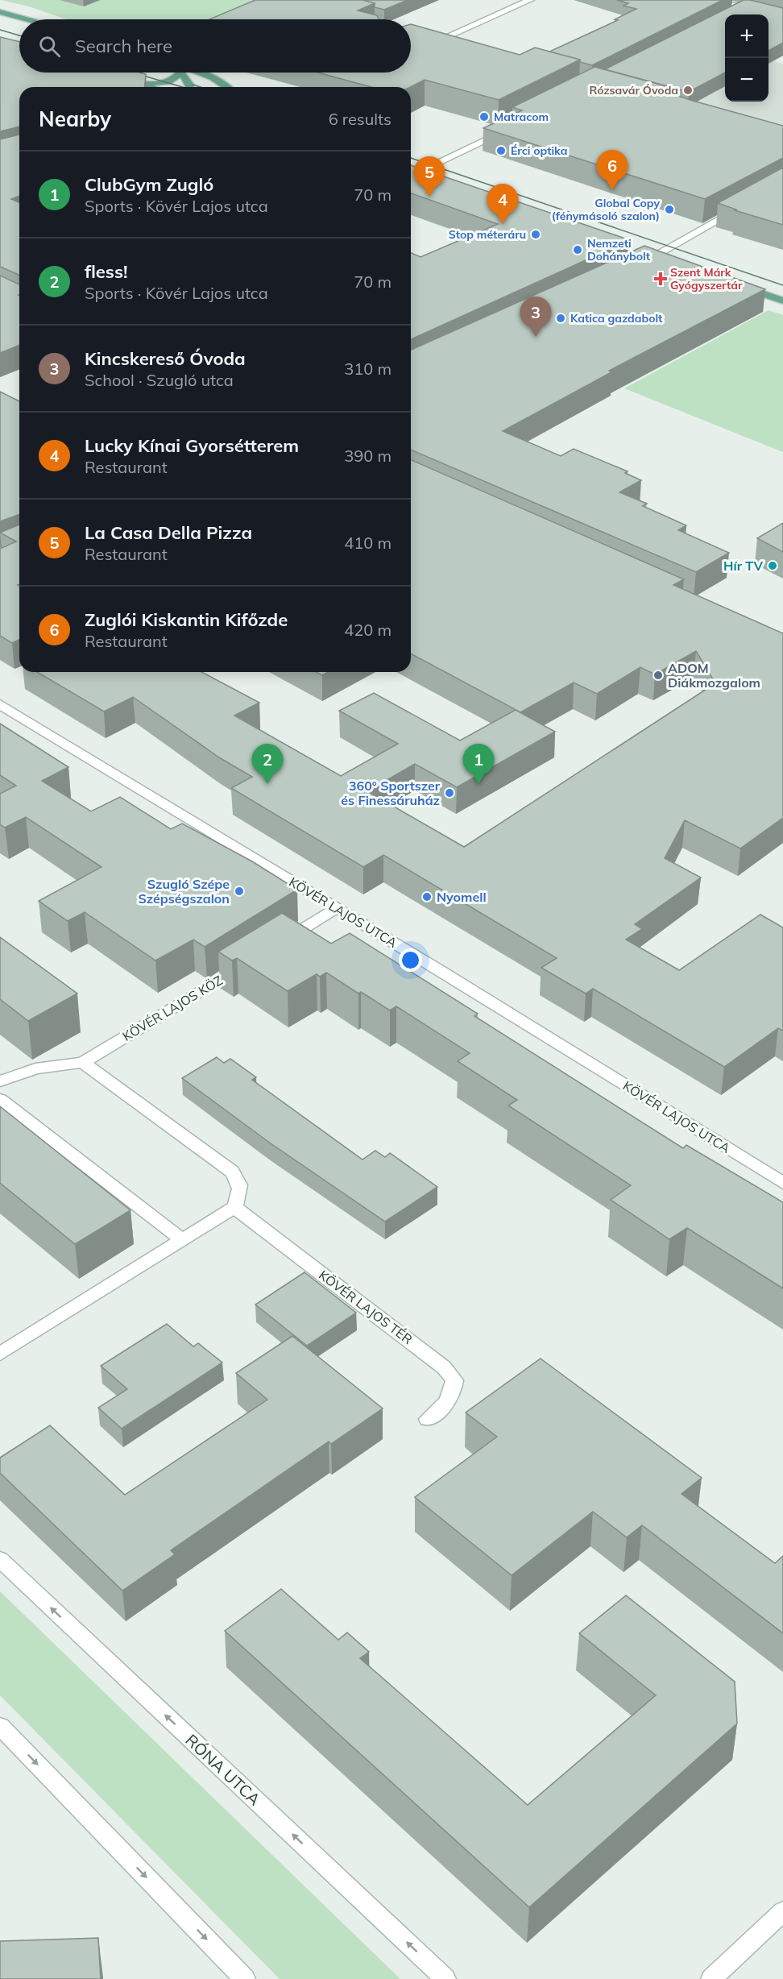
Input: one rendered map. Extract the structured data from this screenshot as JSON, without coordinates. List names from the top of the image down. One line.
{"streets":{"street":["KÖVÉR LAJOS UTCA","KÖVÉR LAJOS KÖZ","KÖVÉR LAJOS TÉR","RÓNA UTCA"]},"places":{"other":["Rózsavár Óvoda","Matracom","Érci optika","Global Copy (fénymásoló szalon)","Stop méteráru","Nemzeti Dohánybolt","Katica gazdabolt","Hír TV","ADOM Diákmozgalom","360° Sportszer és Finessáruház","Szugló Szépe Szépségszalon","Nyomell"],"health":["Szent Márk Gyógyszertár"]},"page":{"map_buttons":["+","−"],"search":"Search here","heading":["Nearby","6 results"],"pins":["6","5","4","3","1","2"],"list":[{"mark":"1","name":"ClubGym Zugló","note":"Sports · Kövér Lajos utca","value":"70 m"},{"mark":"2","name":"fless!","note":"Sports · Kövér Lajos utca","value":"70 m"},{"mark":"3","name":"Kincskereső Óvoda","note":"School · Szugló utca","value":"310 m"},{"mark":"4","name":"Lucky Kínai Gyorsétterem","note":"Restaurant","value":"390 m"},{"mark":"5","name":"La Casa Della Pizza","note":"Restaurant","value":"410 m"},{"mark":"6","name":"Zuglói Kiskantin Kifőzde","note":"Restaurant","value":"420 m"}]}}
